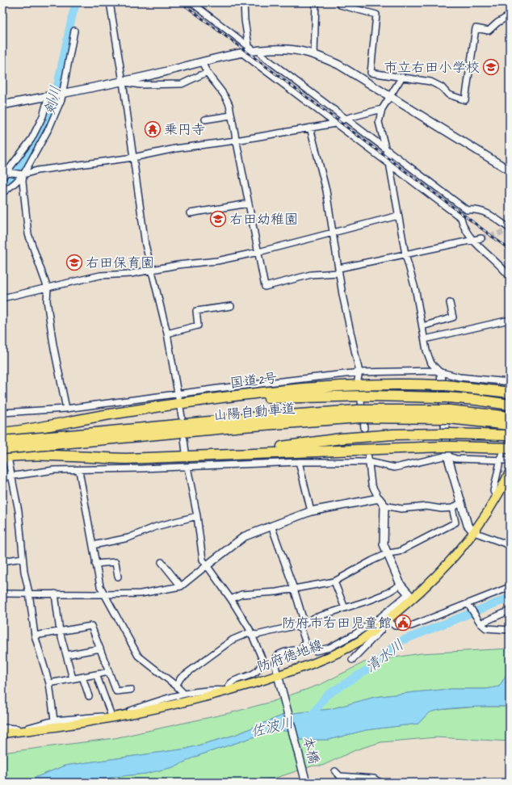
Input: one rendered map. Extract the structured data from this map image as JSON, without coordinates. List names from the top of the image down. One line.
{"streets":{"highway":["国道2号","山陽自動車道"],"main road":["防府徳地線"],"street":["本橋"]},"crossings":[["防府徳地線","本橋"]],"water":["剣川","清水川","佐波川"],"places":{"school or university":["市立右田小学校","右田幼稚園","右田保育園"],"temple":["乗円寺"],"public building":["防府市右田児童館"]}}
